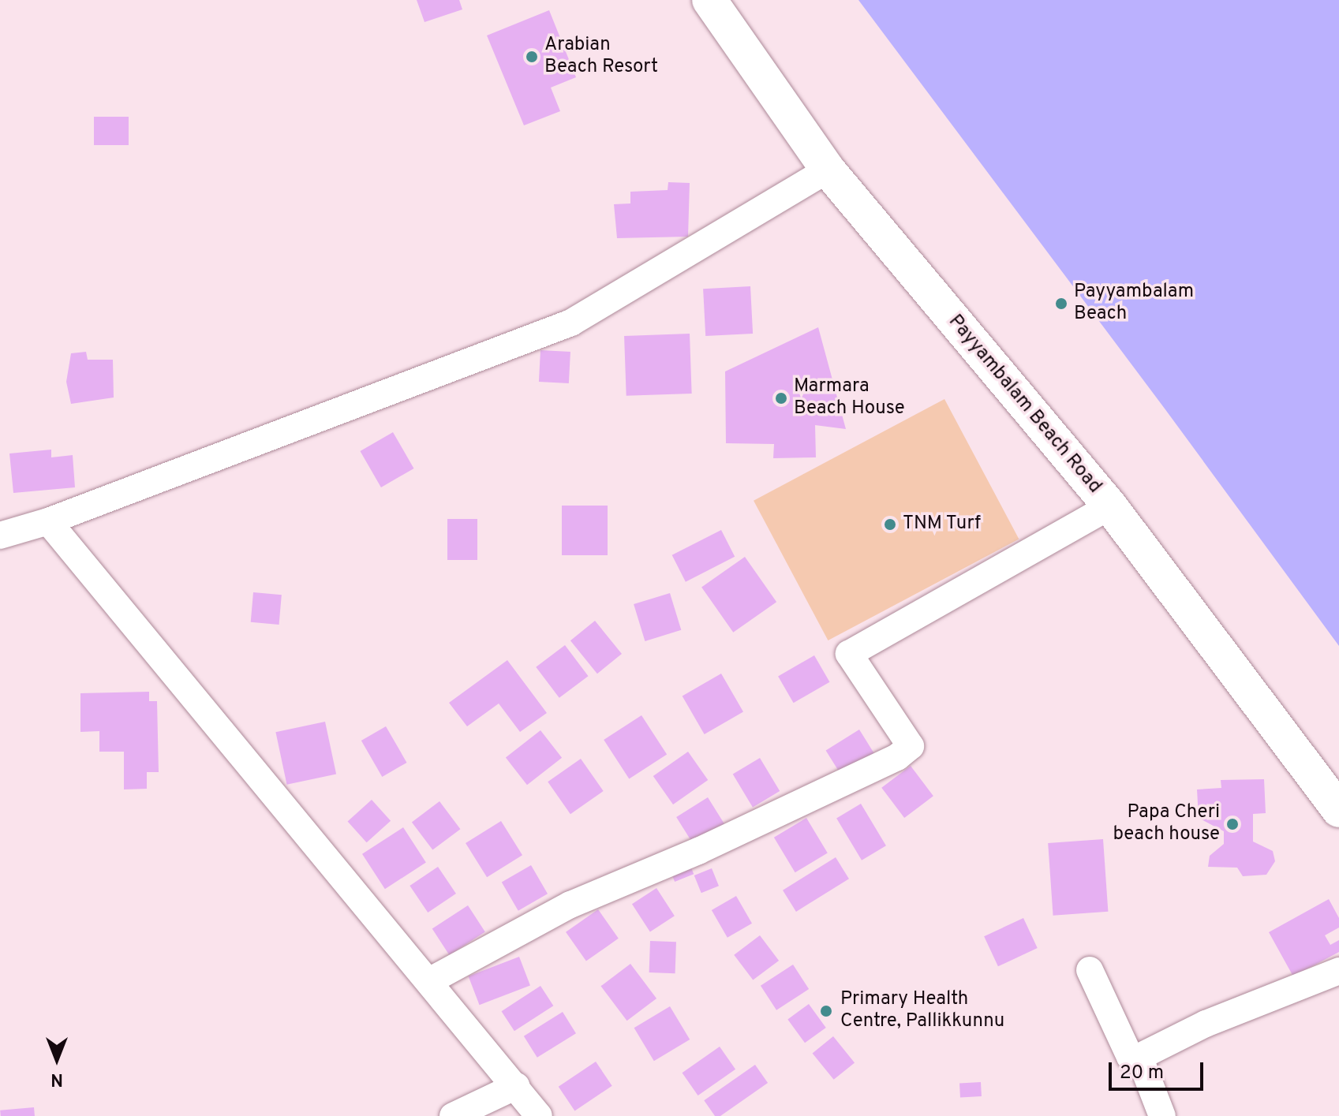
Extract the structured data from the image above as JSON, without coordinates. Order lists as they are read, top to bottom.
{
  "streets": {
    "main road": ["Payyambalam Beach Road"]
  },
  "places": [
    "Arabian Beach Resort",
    "Payyambalam Beach",
    "Marmara Beach House",
    "TNM Turf",
    "Papa Cheri beach house",
    "Primary Health Centre, Pallikkunnu"
  ],
  "scale_bar": "20 m",
  "north": "bottom"
}
